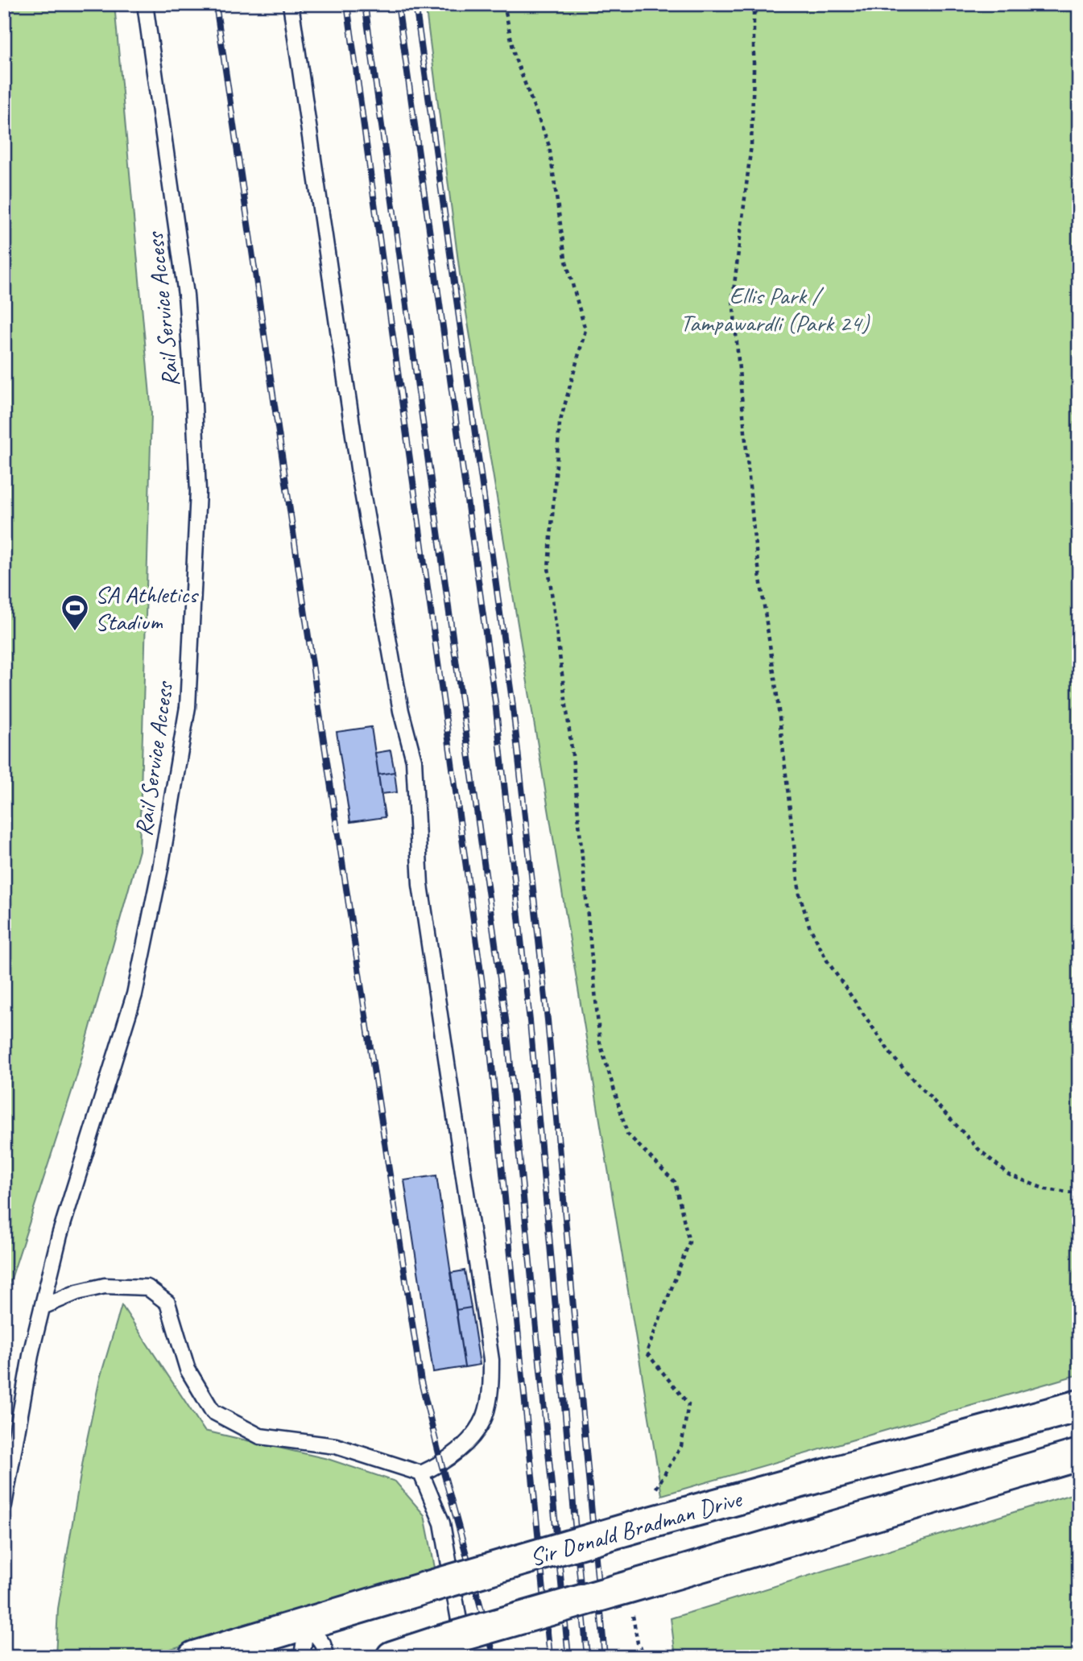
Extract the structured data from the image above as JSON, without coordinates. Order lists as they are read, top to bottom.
{
  "streets": {
    "main road": ["Sir Donald Bradman Drive"],
    "lane": ["Rail Service Access"]
  },
  "parks": ["Ellis Park / Tampawardli (Park 24)"],
  "places": {
    "sports": ["SA Athletics Stadium"]
  }
}
